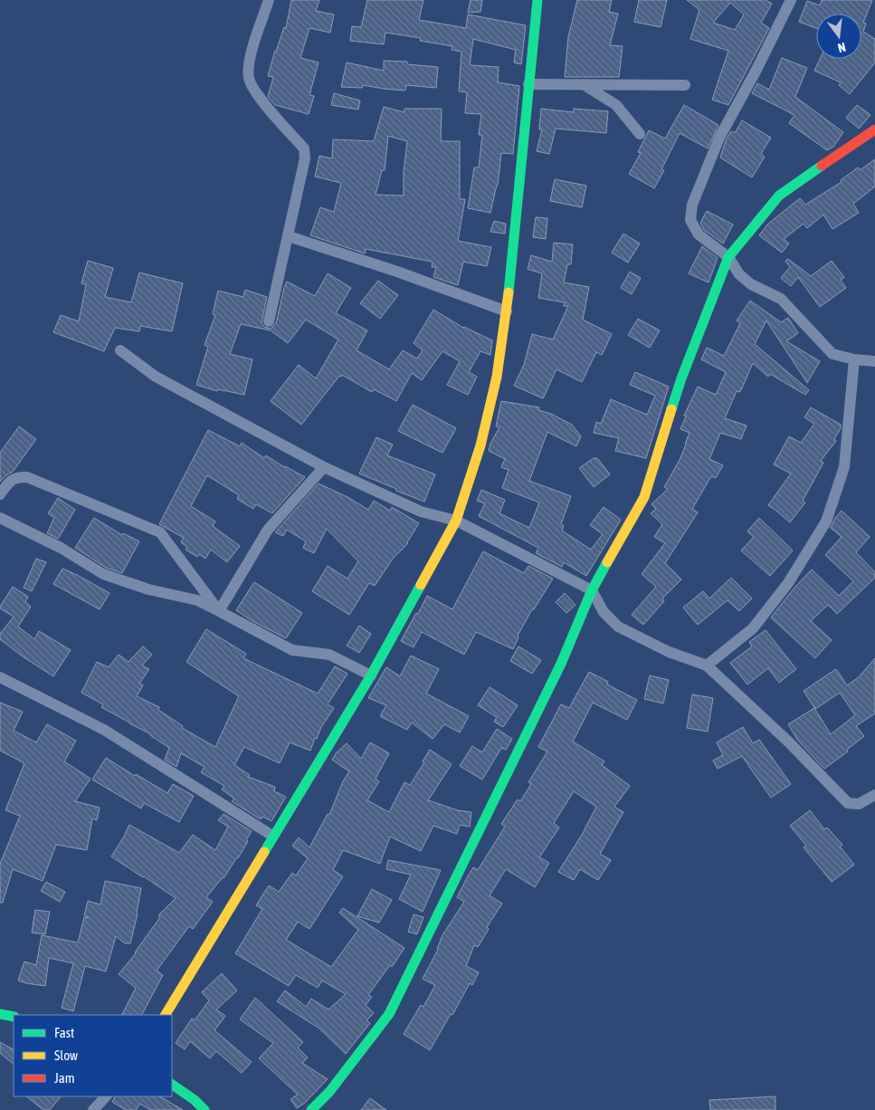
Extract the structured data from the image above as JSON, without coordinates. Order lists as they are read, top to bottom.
{
  "legend": ["Fast", "Slow", "Jam"],
  "north": "bottom"
}
